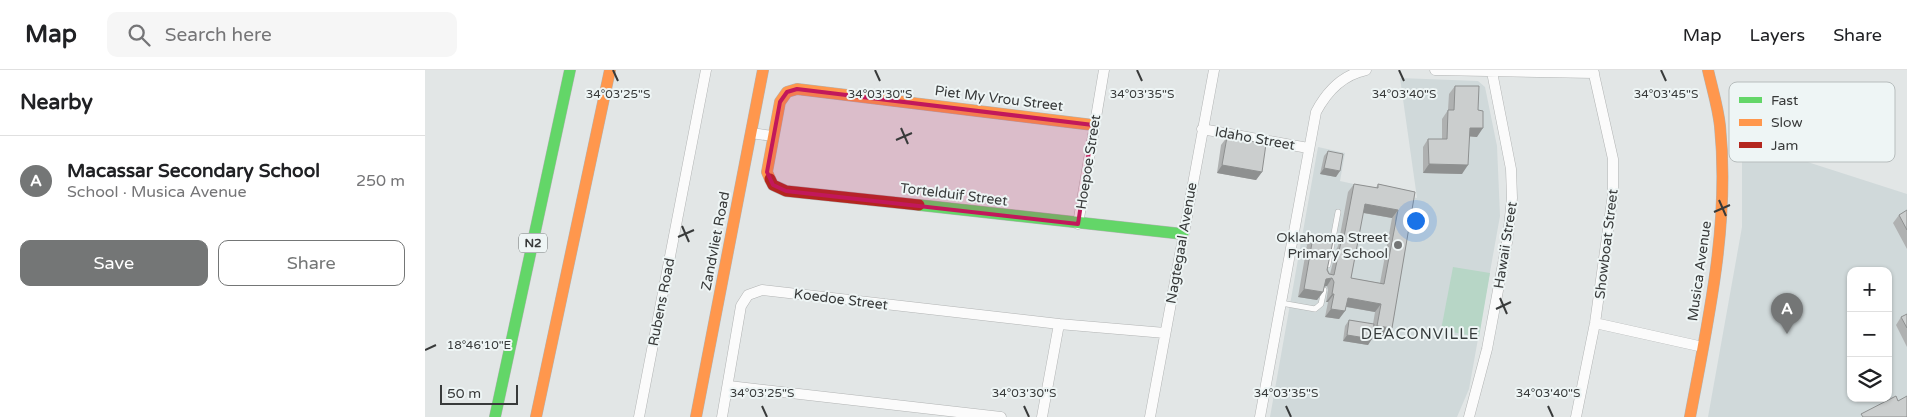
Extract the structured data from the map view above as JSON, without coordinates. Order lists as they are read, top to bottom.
{
  "streets": {
    "main road": [
      "Piet My Vrou Street",
      "Tortelduif Street",
      "Zandvliet Road",
      "N2",
      "Musica Avenue"
    ],
    "street": [
      "Idaho Street",
      "Hoepoe Street",
      "Nagtegaal Avenue",
      "Showboat Street",
      "Hawaii Street",
      "Koedoe Street",
      "Rubens Road"
    ]
  },
  "crossings": [
    ["Piet My Vrou Street", "Hoepoe Street"],
    ["Piet My Vrou Street", "Tortelduif Street"],
    ["Idaho Street", "Nagtegaal Avenue"],
    ["Hoepoe Street", "Tortelduif Street"],
    ["Tortelduif Street", "Nagtegaal Avenue"],
    ["Nagtegaal Avenue", "Koedoe Street"]
  ],
  "districts": ["DEACONVILLE"],
  "places": ["Oklahoma Street Primary School"],
  "legend": ["Fast", "Slow", "Jam"],
  "scale_bar": "50 m",
  "page": {
    "header": "Map",
    "search": "Search here",
    "nav": ["Map", "Layers", "Share"],
    "heading": "Nearby",
    "list": [
      {
        "mark": "A",
        "name": "Macassar Secondary School",
        "note": "School · Musica Avenue",
        "value": "250 m"
      }
    ],
    "buttons": ["Save", "Share"],
    "map_buttons": ["+", "−"],
    "pins": "A",
    "scale": "50 m"
  },
  "coordinates": [
    "34°03'25\"S",
    "34°03'30\"S",
    "34°03'35\"S",
    "34°03'40\"S",
    "34°03'45\"S",
    "18°46'10\"E"
  ]
}
